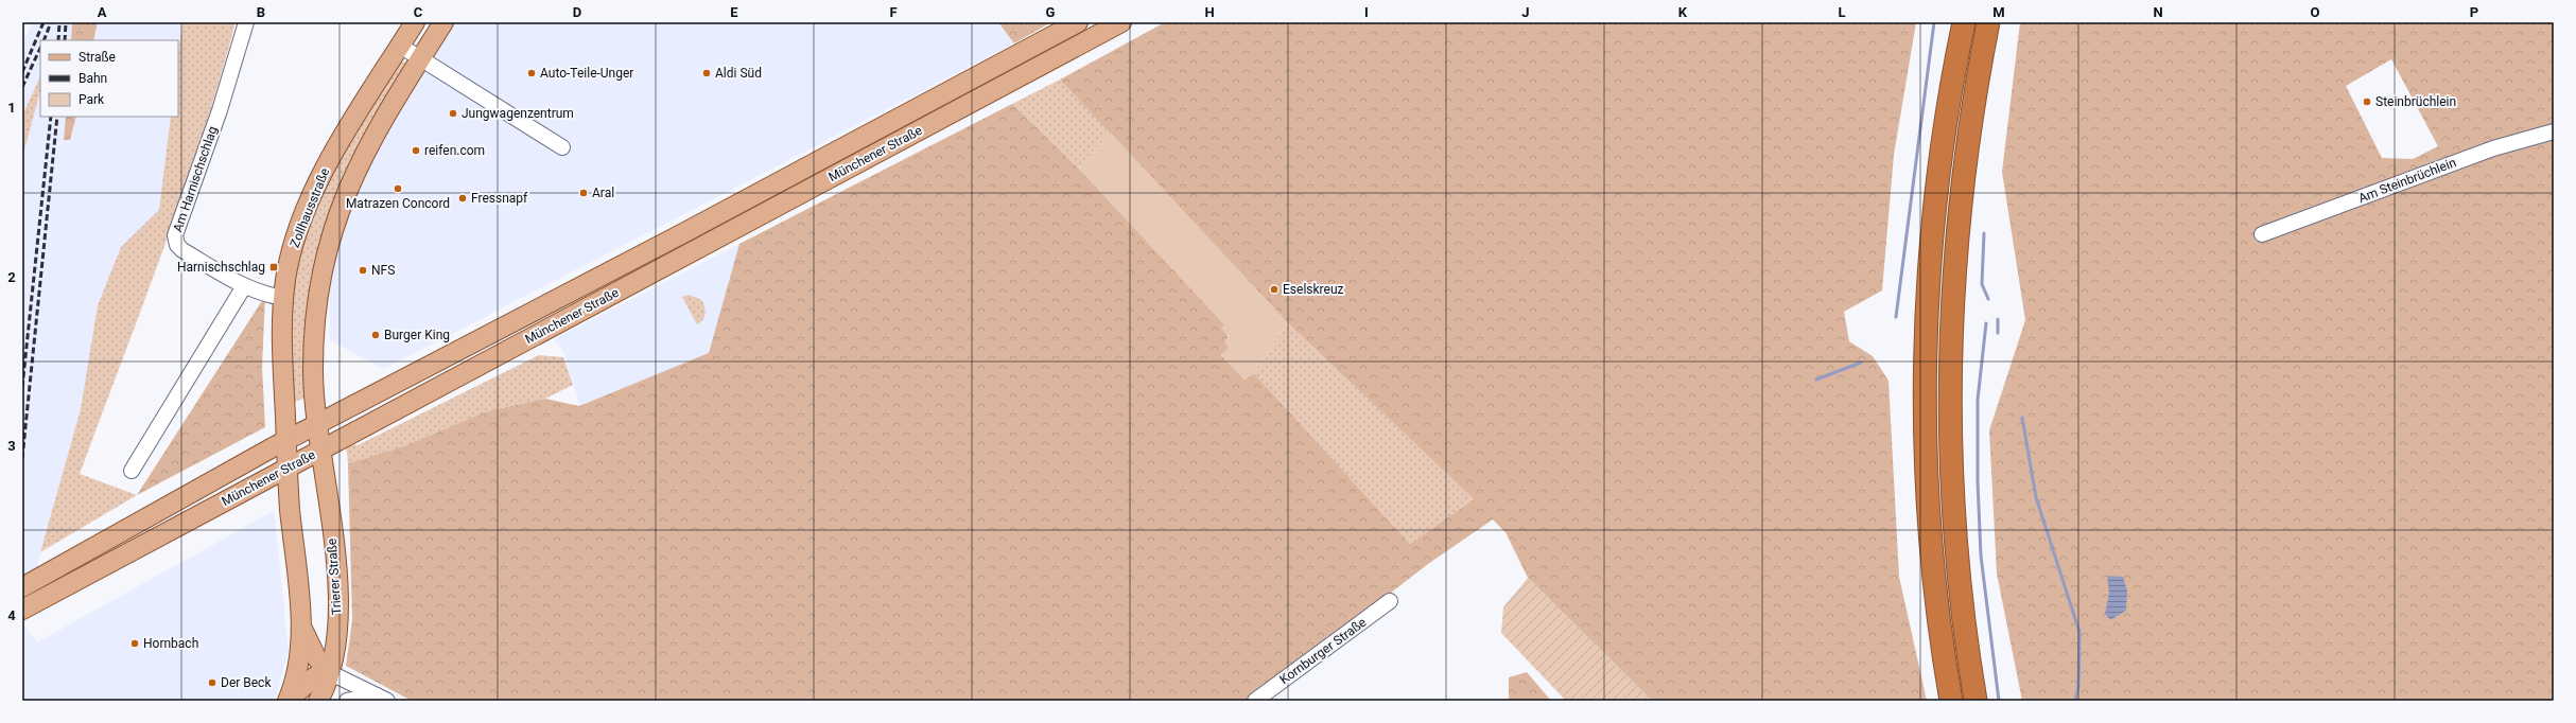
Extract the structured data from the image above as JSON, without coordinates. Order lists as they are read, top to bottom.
{
  "streets": {
    "main road": ["Münchener Straße", "Zollhausstraße", "Trierer Straße"],
    "street": ["Am Harnischschlag", "Am Steinbrüchlein", "Kornburger Straße"]
  },
  "crossings": [
    ["Münchener Straße", "Zollhausstraße"],
    ["Münchener Straße", "Trierer Straße"],
    ["Am Harnischschlag", "Zollhausstraße"]
  ],
  "places": {
    "other": [
      "Auto-Teile-Unger",
      "Aldi Süd",
      "Steinbrüchlein",
      "Jungwagenzentrum",
      "reifen.com",
      "Matrazen Concord",
      "Aral",
      "Fressnapf",
      "NFS",
      "Eselskreuz",
      "Burger King",
      "Hornbach",
      "Der Beck"
    ],
    "transit": ["Harnischschlag"]
  },
  "legend": ["Straße", "Bahn", "Park"],
  "grid": {
    "columns": [
      "A",
      "B",
      "C",
      "D",
      "E",
      "F",
      "G",
      "H",
      "I",
      "J",
      "K",
      "L",
      "M",
      "N",
      "O",
      "P"
    ],
    "rows": [
      "1",
      "2",
      "3",
      "4"
    ]
  }
}
